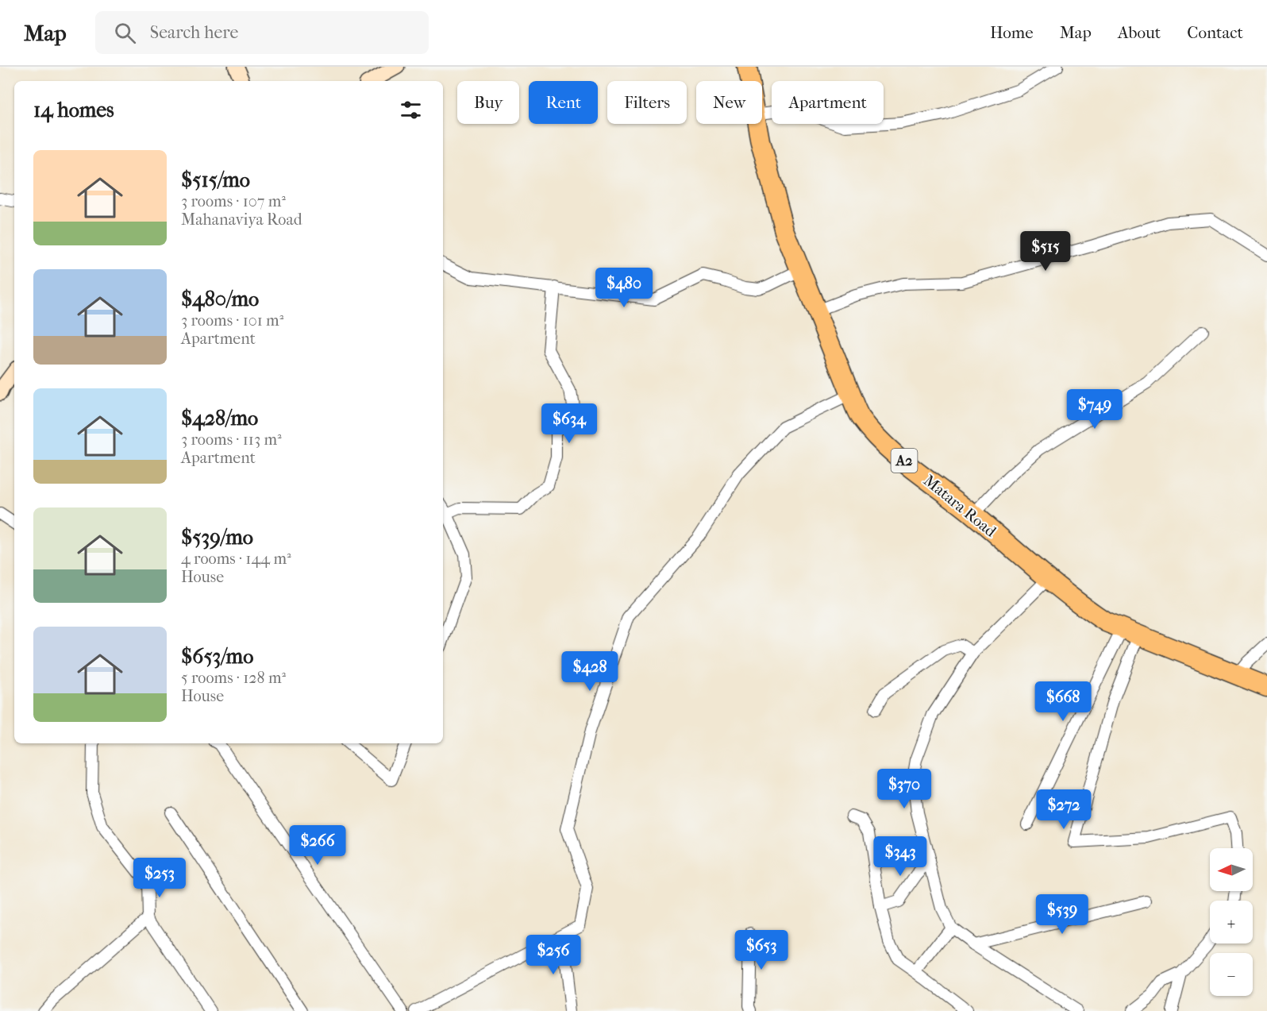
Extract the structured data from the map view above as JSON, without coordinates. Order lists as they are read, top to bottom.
{
  "streets": {
    "highway": ["A2", "Matara Road"]
  },
  "north": "left",
  "page": {
    "header": "Map",
    "search": "Search here",
    "nav": [
      "Home",
      "Map",
      "About",
      "Contact"
    ],
    "chip": [
      "Buy",
      "Rent",
      "Filters",
      "New",
      "Apartment"
    ],
    "heading": "14 homes",
    "list": [
      {
        "name": "$515/mo",
        "note": "3 rooms · 107 m² · Mahanaviya Road"
      },
      {
        "name": "$480/mo",
        "note": "3 rooms · 101 m² · Apartment"
      },
      {
        "name": "$428/mo",
        "note": "3 rooms · 113 m² · Apartment"
      },
      {
        "name": "$539/mo",
        "note": "4 rooms · 144 m² · House"
      },
      {
        "name": "$653/mo",
        "note": "5 rooms · 128 m² · House"
      }
    ],
    "price": [
      "$515",
      "$480",
      "$749",
      "$634",
      "$428",
      "$668",
      "$370",
      "$272",
      "$266",
      "$343",
      "$253",
      "$539",
      "$653",
      "$256"
    ],
    "map_buttons": ["+", "−"]
  }
}
